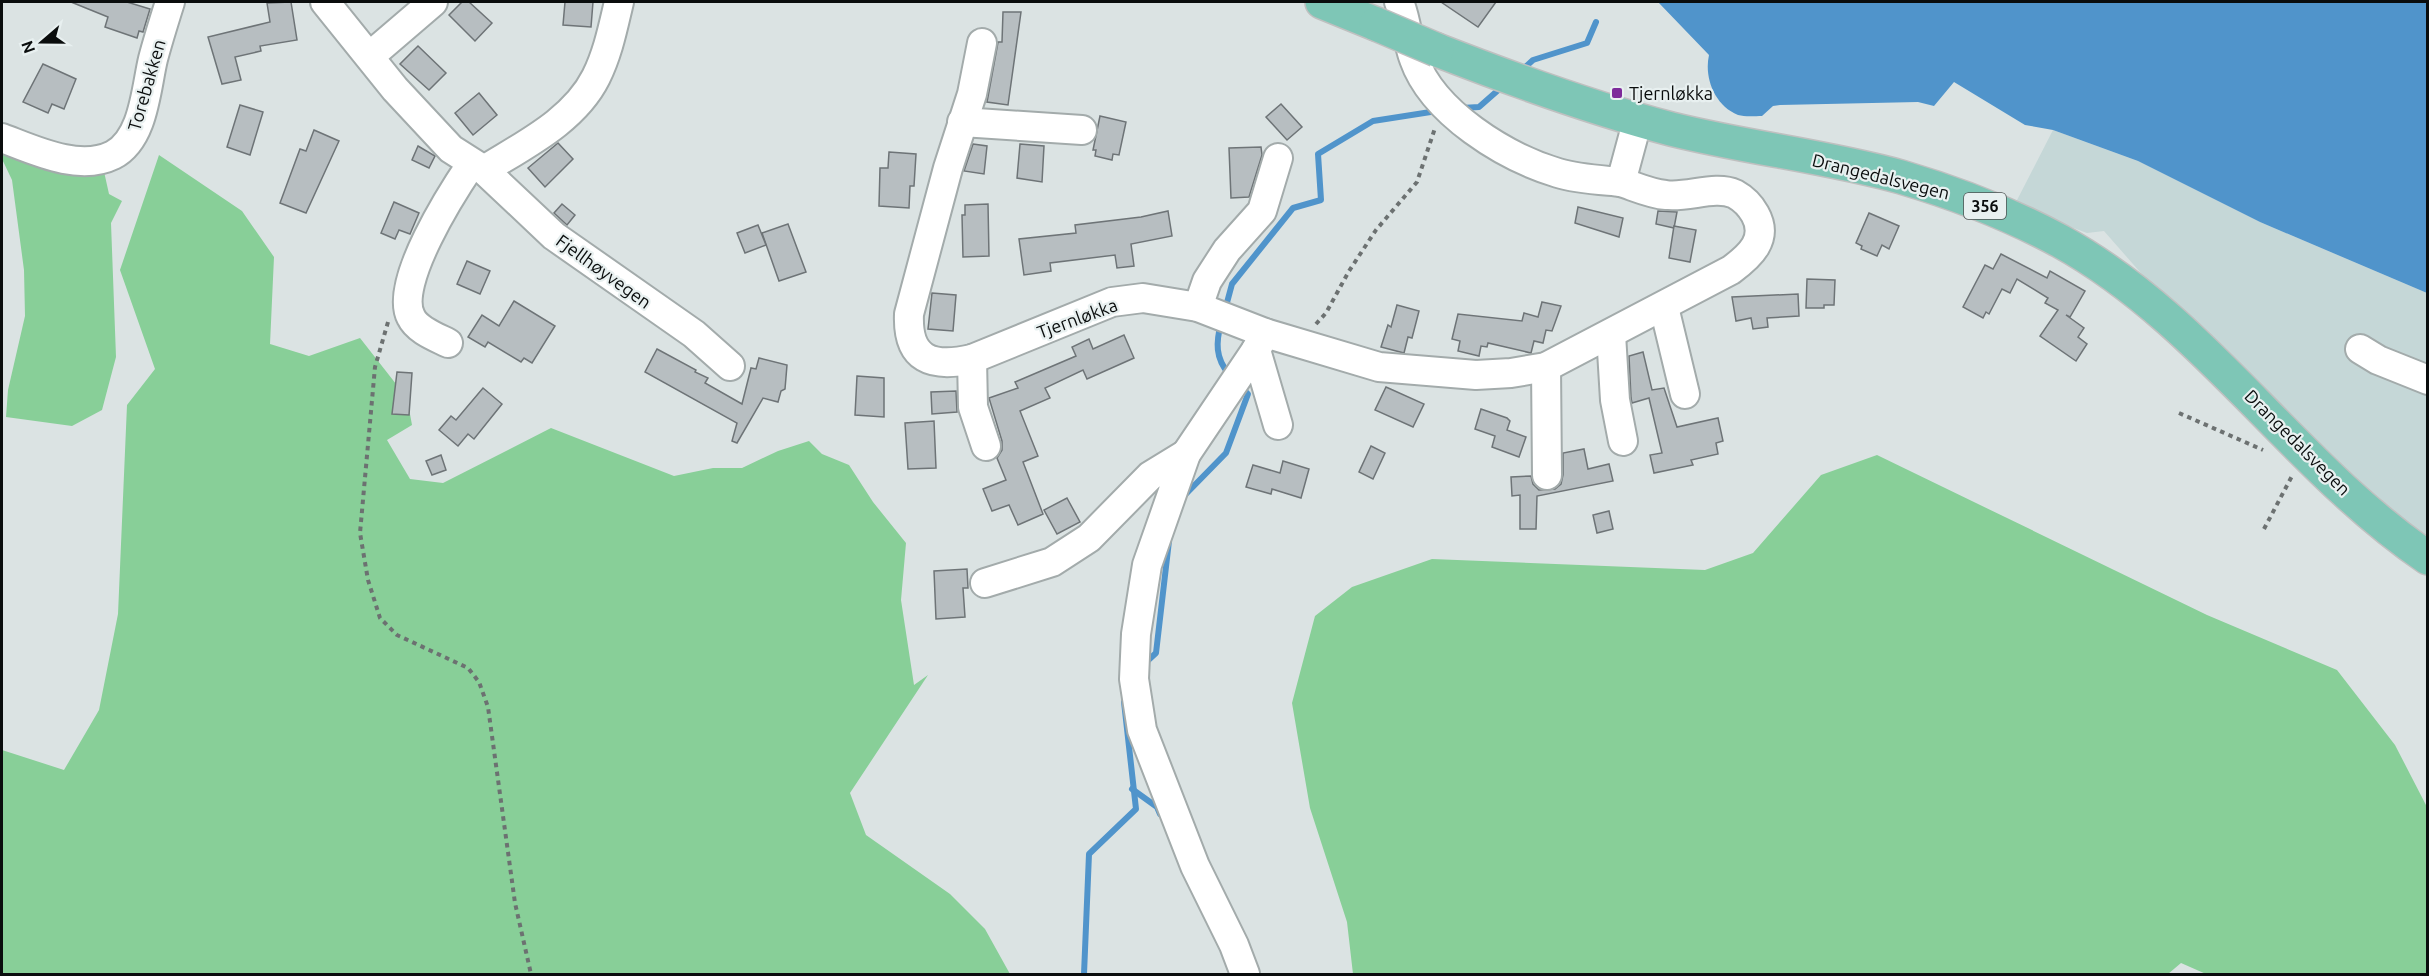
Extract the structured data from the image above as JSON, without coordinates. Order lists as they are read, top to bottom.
{
  "streets": {
    "main road": ["Drangedalsvegen", "356"],
    "street": ["Torebakken", "Fjellhøyvegen", "Tjernløkka"]
  },
  "places": {
    "transit": ["Tjernløkka"]
  },
  "north": "left"
}
